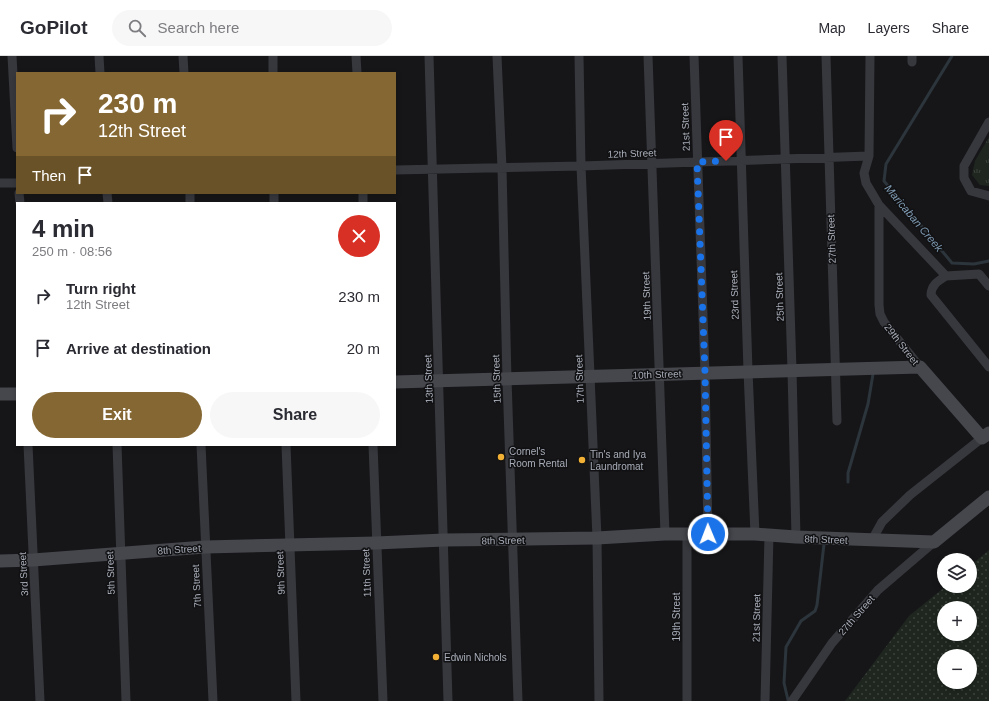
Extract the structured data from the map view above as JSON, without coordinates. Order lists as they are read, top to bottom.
{
  "streets": {
    "street": [
      "21st Street",
      "12th Street",
      "27th Street",
      "23rd Street",
      "19th Street",
      "25th Street",
      "29th Street",
      "10th Street",
      "13th Street",
      "15th Street",
      "17th Street",
      "8th Street",
      "5th Street",
      "9th Street",
      "11th Street",
      "3rd Street",
      "7th Street"
    ]
  },
  "crossings": [
    ["21st Street", "12th Street"],
    ["21st Street", "10th Street"],
    ["21st Street", "8th Street"],
    ["12th Street", "27th Street"],
    ["12th Street", "23rd Street"],
    ["12th Street", "19th Street"],
    ["12th Street", "25th Street"],
    ["12th Street", "13th Street"],
    ["12th Street", "15th Street"],
    ["12th Street", "17th Street"],
    ["27th Street", "10th Street"],
    ["27th Street", "8th Street"],
    ["23rd Street", "10th Street"],
    ["23rd Street", "8th Street"],
    ["19th Street", "10th Street"],
    ["19th Street", "8th Street"],
    ["25th Street", "10th Street"],
    ["25th Street", "8th Street"],
    ["29th Street", "10th Street"],
    ["10th Street", "13th Street"],
    ["10th Street", "15th Street"],
    ["10th Street", "17th Street"],
    ["13th Street", "8th Street"],
    ["15th Street", "8th Street"],
    ["17th Street", "8th Street"],
    ["8th Street", "5th Street"],
    ["8th Street", "9th Street"],
    ["8th Street", "11th Street"],
    ["8th Street", "3rd Street"],
    ["8th Street", "7th Street"]
  ],
  "water": ["Maricaban Creek"],
  "places": ["Cornel's Room Rental", "Tin's and Iya Laundromat", "Edwin Nichols"],
  "page": {
    "header": "GoPilot",
    "search": "Search here",
    "nav": ["Map", "Layers", "Share"],
    "turn": ["230 m", "12th Street"],
    "then": "Then",
    "heading": ["4 min", "250 m · 08:56"],
    "list": [
      {
        "name": "Turn right",
        "note": "12th Street",
        "value": "230 m"
      },
      {
        "name": "Arrive at destination",
        "value": "20 m"
      }
    ],
    "buttons": ["Exit", "Share"],
    "map_buttons": ["+", "−"]
  }
}
